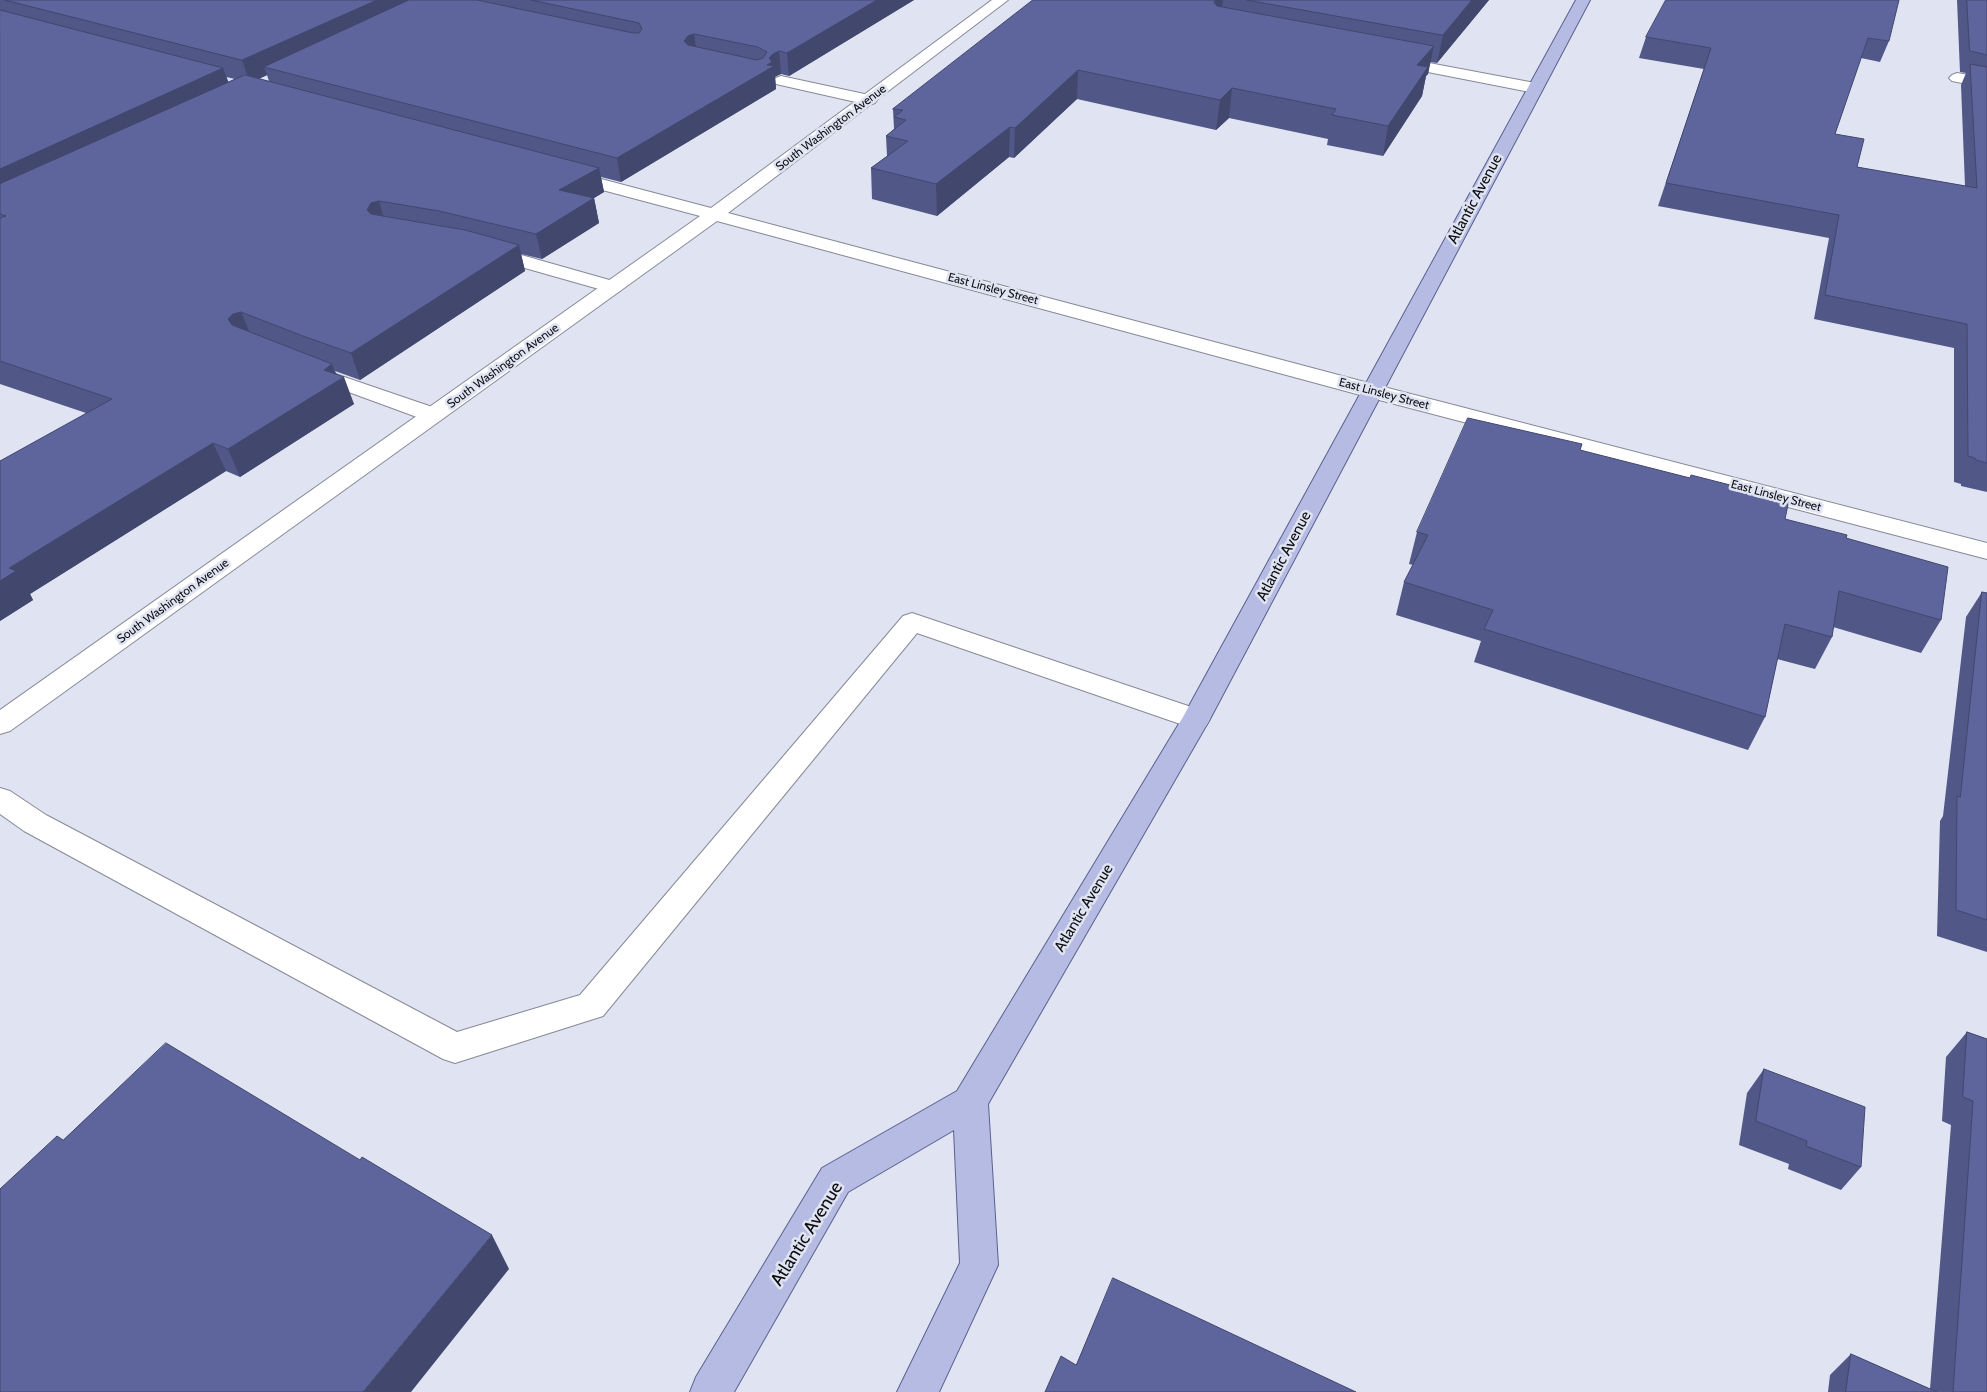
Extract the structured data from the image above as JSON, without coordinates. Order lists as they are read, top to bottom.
{
  "streets": {
    "main road": ["Atlantic Avenue"],
    "street": ["South Washington Avenue", "East Linsley Street"]
  },
  "crossings": [
    ["South Washington Avenue", "East Linsley Street"],
    ["Atlantic Avenue", "East Linsley Street"]
  ]
}
